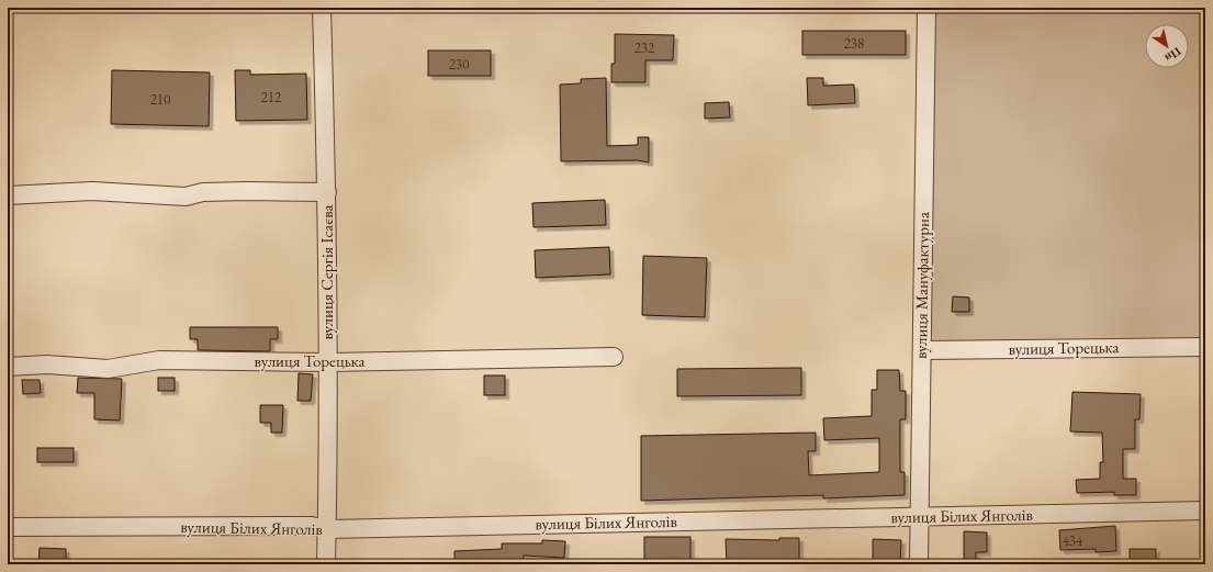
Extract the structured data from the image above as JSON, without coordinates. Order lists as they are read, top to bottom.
{
  "streets": {
    "street": [
      "вулиця Сергія Ісаєва",
      "вулиця Мануфактурна",
      "вулиця Торецька",
      "вулиця Білих Янголів"
    ]
  },
  "crossings": [
    ["вулиця Сергія Ісаєва", "вулиця Торецька"],
    ["вулиця Сергія Ісаєва", "вулиця Білих Янголів"],
    ["вулиця Мануфактурна", "вулиця Торецька"],
    ["вулиця Мануфактурна", "вулиця Білих Янголів"]
  ],
  "house_numbers": [
    "238",
    "232",
    "230",
    "212",
    "210",
    "434"
  ],
  "north": "bottom right"
}
